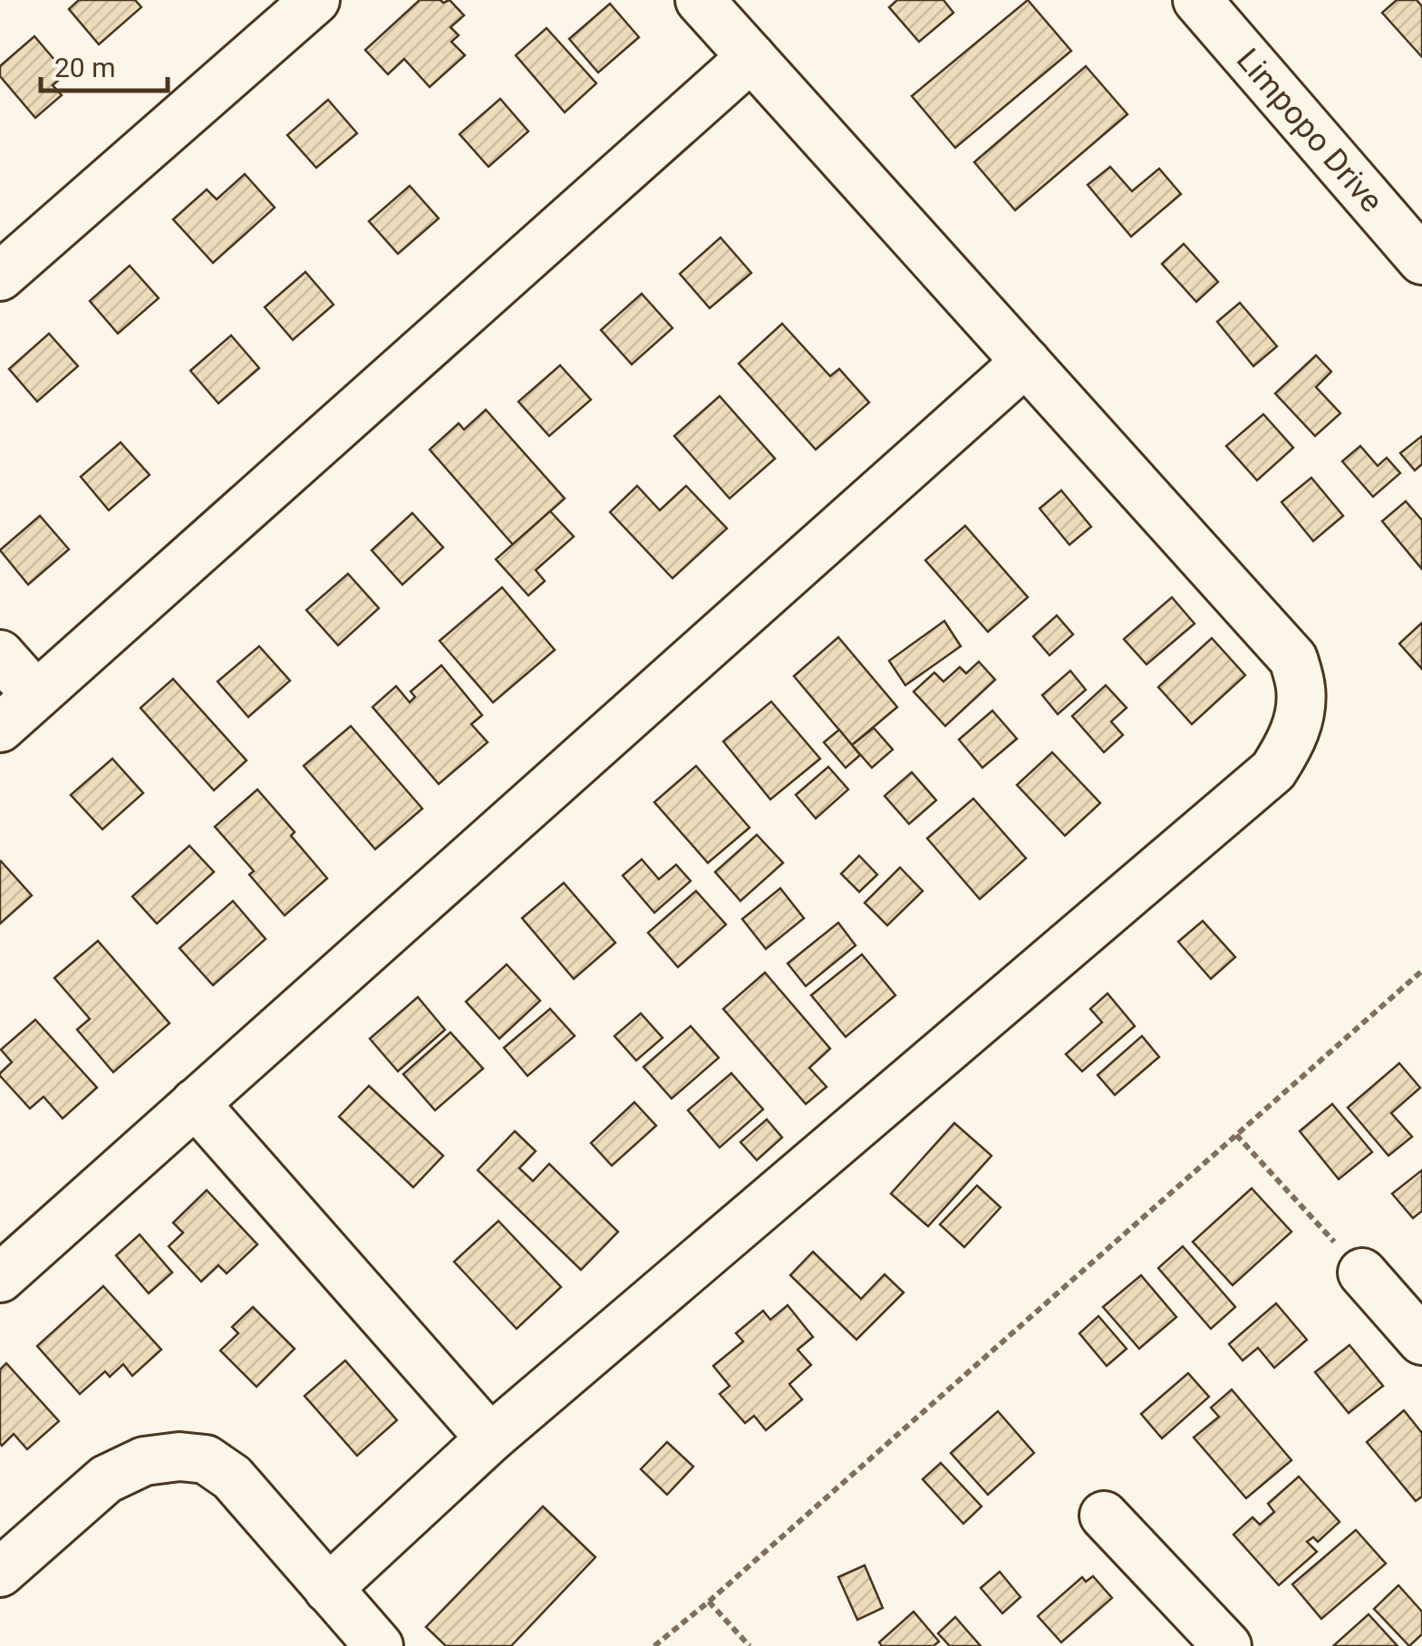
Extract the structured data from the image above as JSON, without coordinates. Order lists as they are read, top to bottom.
{
  "streets": {
    "street": ["Limpopo Drive"]
  },
  "scale_bar": "20 m"
}
